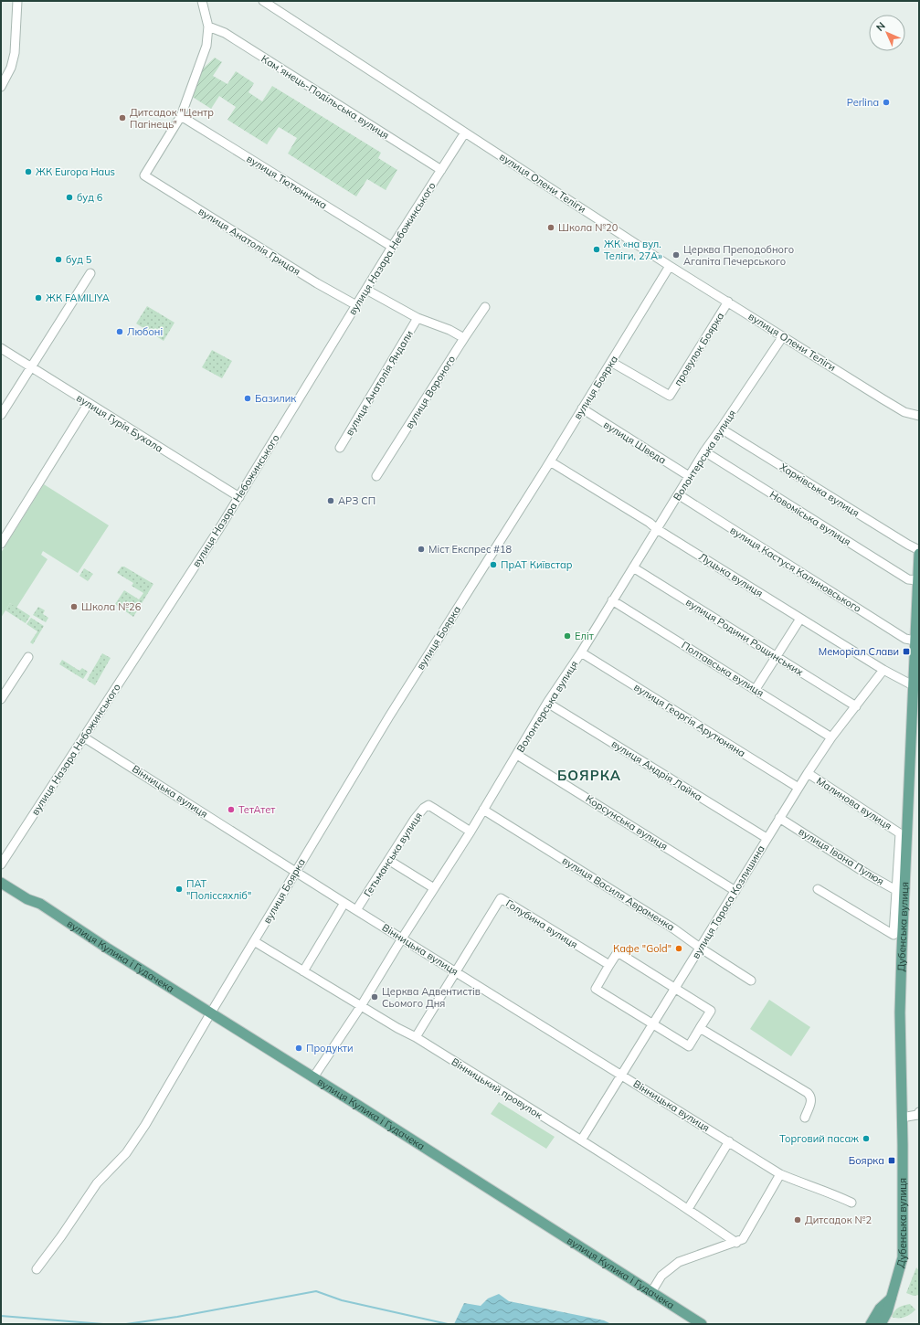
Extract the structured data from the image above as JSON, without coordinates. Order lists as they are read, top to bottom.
{
  "streets": {
    "main road": ["Дубенська вулиця", "вулиця Кулика і Гудачека"],
    "street": [
      "Камʼянець-Подільська вулиця",
      "вулиця Тютюнника",
      "вулиця Олени Теліги",
      "вулиця Анатолія Грицая",
      "вулиця Назара Небожинського",
      "провулок Боярка",
      "вулиця Анатолія Яндали",
      "вулиця Боярка",
      "вулиця Вороного",
      "вулиця Гурія Бухала",
      "вулиця Шведа",
      "Волонтерська вулиця",
      "Харківська вулиця",
      "Новоміська вулиця",
      "вулиця Кастуся Калиновського",
      "Луцька вулиця",
      "вулиця Родини Рощинських",
      "Полтавська вулиця",
      "вулиця Георгія Арутюняна",
      "вулиця Андрія Лайка",
      "Вінницька вулиця",
      "Малинова вулиця",
      "Корсунська вулиця",
      "Гетьманська вулиця",
      "вулиця Івана Пулюя",
      "вулиця Василя Авраменка",
      "вулиця Тараса Козлишина",
      "Голубина вулиця",
      "Вінницький провулок"
    ]
  },
  "crossings": [
    ["Камʼянець-Подільська вулиця", "вулиця Назара Небожинського"],
    ["вулиця Тютюнника", "вулиця Анатолія Грицая"],
    ["вулиця Тютюнника", "вулиця Назара Небожинського"],
    ["вулиця Олени Теліги", "вулиця Назара Небожинського"],
    ["вулиця Олени Теліги", "провулок Боярка"],
    ["вулиця Олени Теліги", "вулиця Боярка"],
    ["вулиця Олени Теліги", "Волонтерська вулиця"],
    ["вулиця Анатолія Грицая", "вулиця Назара Небожинського"],
    ["вулиця Назара Небожинського", "вулиця Гурія Бухала"],
    ["вулиця Назара Небожинського", "Вінницька вулиця"],
    ["провулок Боярка", "вулиця Боярка"],
    ["вулиця Боярка", "вулиця Шведа"],
    ["вулиця Боярка", "Луцька вулиця"],
    ["вулиця Боярка", "Вінницька вулиця"],
    ["вулиця Боярка", "вулиця Кулика і Гудачека"],
    ["вулиця Боярка", "Вінницький провулок"],
    ["вулиця Шведа", "Волонтерська вулиця"],
    ["Волонтерська вулиця", "Харківська вулиця"],
    ["Волонтерська вулиця", "Новоміська вулиця"],
    ["Волонтерська вулиця", "вулиця Кастуся Калиновського"],
    ["Волонтерська вулиця", "Луцька вулиця"],
    ["Волонтерська вулиця", "вулиця Родини Рощинських"],
    ["Волонтерська вулиця", "Полтавська вулиця"],
    ["Волонтерська вулиця", "вулиця Георгія Арутюняна"],
    ["Волонтерська вулиця", "вулиця Андрія Лайка"],
    ["Волонтерська вулиця", "Вінницька вулиця"],
    ["Волонтерська вулиця", "Корсунська вулиця"],
    ["Волонтерська вулиця", "Гетьманська вулиця"],
    ["Волонтерська вулиця", "вулиця Василя Авраменка"],
    ["Волонтерська вулиця", "вулиця Кулика і Гудачека"],
    ["Волонтерська вулиця", "Вінницький провулок"],
    ["Новоміська вулиця", "Дубенська вулиця"],
    ["вулиця Кастуся Калиновського", "Дубенська вулиця"],
    ["Луцька вулиця", "вулиця Тараса Козлишина"],
    ["Луцька вулиця", "Дубенська вулиця"],
    ["вулиця Родини Рощинських", "вулиця Тараса Козлишина"],
    ["Полтавська вулиця", "вулиця Тараса Козлишина"],
    ["вулиця Георгія Арутюняна", "вулиця Тараса Козлишина"],
    ["вулиця Андрія Лайка", "вулиця Тараса Козлишина"],
    ["Вінницька вулиця", "Гетьманська вулиця"],
    ["Вінницька вулиця", "вулиця Тараса Козлишина"],
    ["Вінницька вулиця", "Голубина вулиця"],
    ["Малинова вулиця", "вулиця Івана Пулюя"],
    ["Малинова вулиця", "вулиця Тараса Козлишина"],
    ["Малинова вулиця", "Дубенська вулиця"],
    ["Корсунська вулиця", "вулиця Тараса Козлишина"],
    ["вулиця Івана Пулюя", "вулиця Тараса Козлишина"],
    ["вулиця Івана Пулюя", "Дубенська вулиця"],
    ["вулиця Василя Авраменка", "вулиця Тараса Козлишина"],
    ["вулиця Тараса Козлишина", "Вінницький провулок"],
    ["Голубина вулиця", "Вінницький провулок"]
  ],
  "districts": ["БОЯРКА"],
  "places": {
    "other": [
      "Perlina",
      "Дитсадок \"Центр Пагінець\"",
      "ЖК Europa Haus",
      "буд 6",
      "Школа №20",
      "ЖК «на вул. Теліги, 27А»",
      "Церква Преподобного Агапіта Печерського",
      "буд 5",
      "ЖК FAMILIYA",
      "Любоні",
      "Базилик",
      "АРЗ СП",
      "Міст Експрес #18",
      "ПрАТ Київстар",
      "Школа №26",
      "Еліт",
      "ТетАтет",
      "ПАТ \"Поліссяхліб\"",
      "Кафе \"Gold\"",
      "Церква Адвентистів Сьомого Дня",
      "Продукти",
      "Торговий пасаж",
      "Дитсадок №2"
    ],
    "transit": ["Меморіал Слави", "Боярка"]
  },
  "north": "top left"
}
